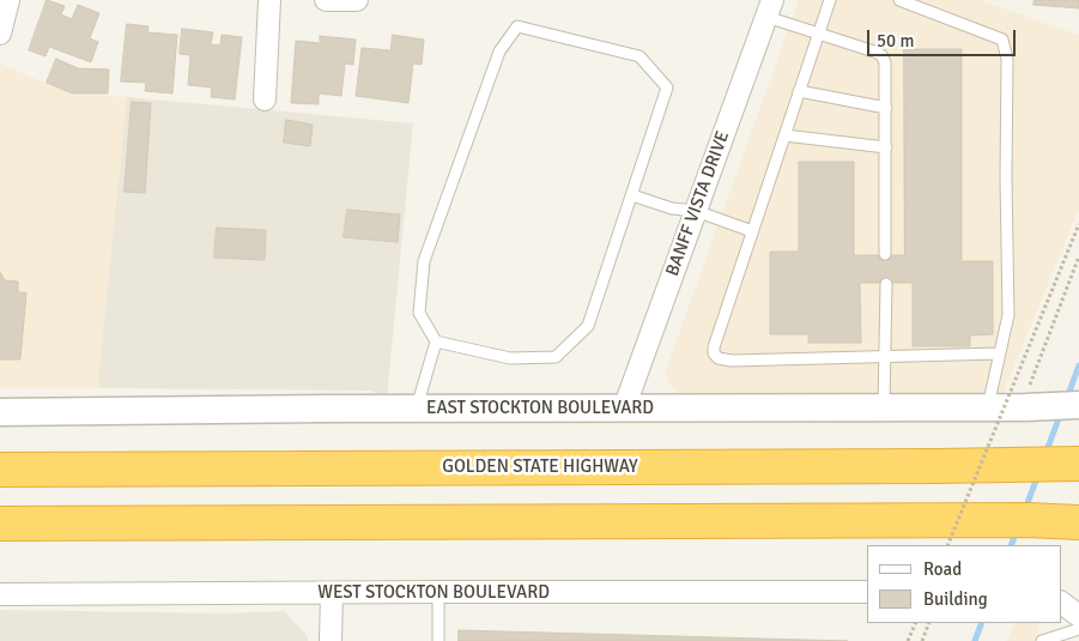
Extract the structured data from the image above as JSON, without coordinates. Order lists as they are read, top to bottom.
{
  "streets": {
    "highway": ["GOLDEN STATE HIGHWAY"],
    "street": ["BANFF VISTA DRIVE", "EAST STOCKTON BOULEVARD", "WEST STOCKTON BOULEVARD"]
  },
  "crossings": [
    ["BANFF VISTA DRIVE", "EAST STOCKTON BOULEVARD"]
  ],
  "legend": ["Road", "Building"],
  "scale_bar": "50 m"
}
